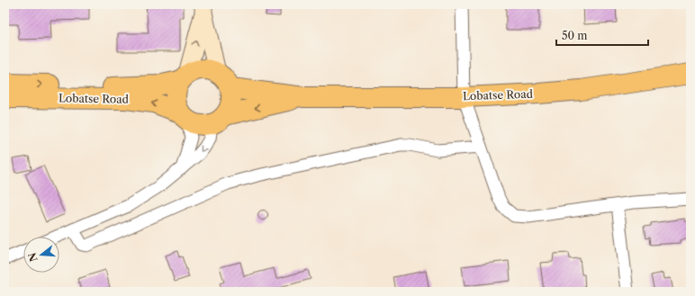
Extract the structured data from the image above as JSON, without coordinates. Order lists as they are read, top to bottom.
{
  "streets": {
    "highway": ["Lobatse Road"]
  },
  "scale_bar": "50 m",
  "north": "left"
}
